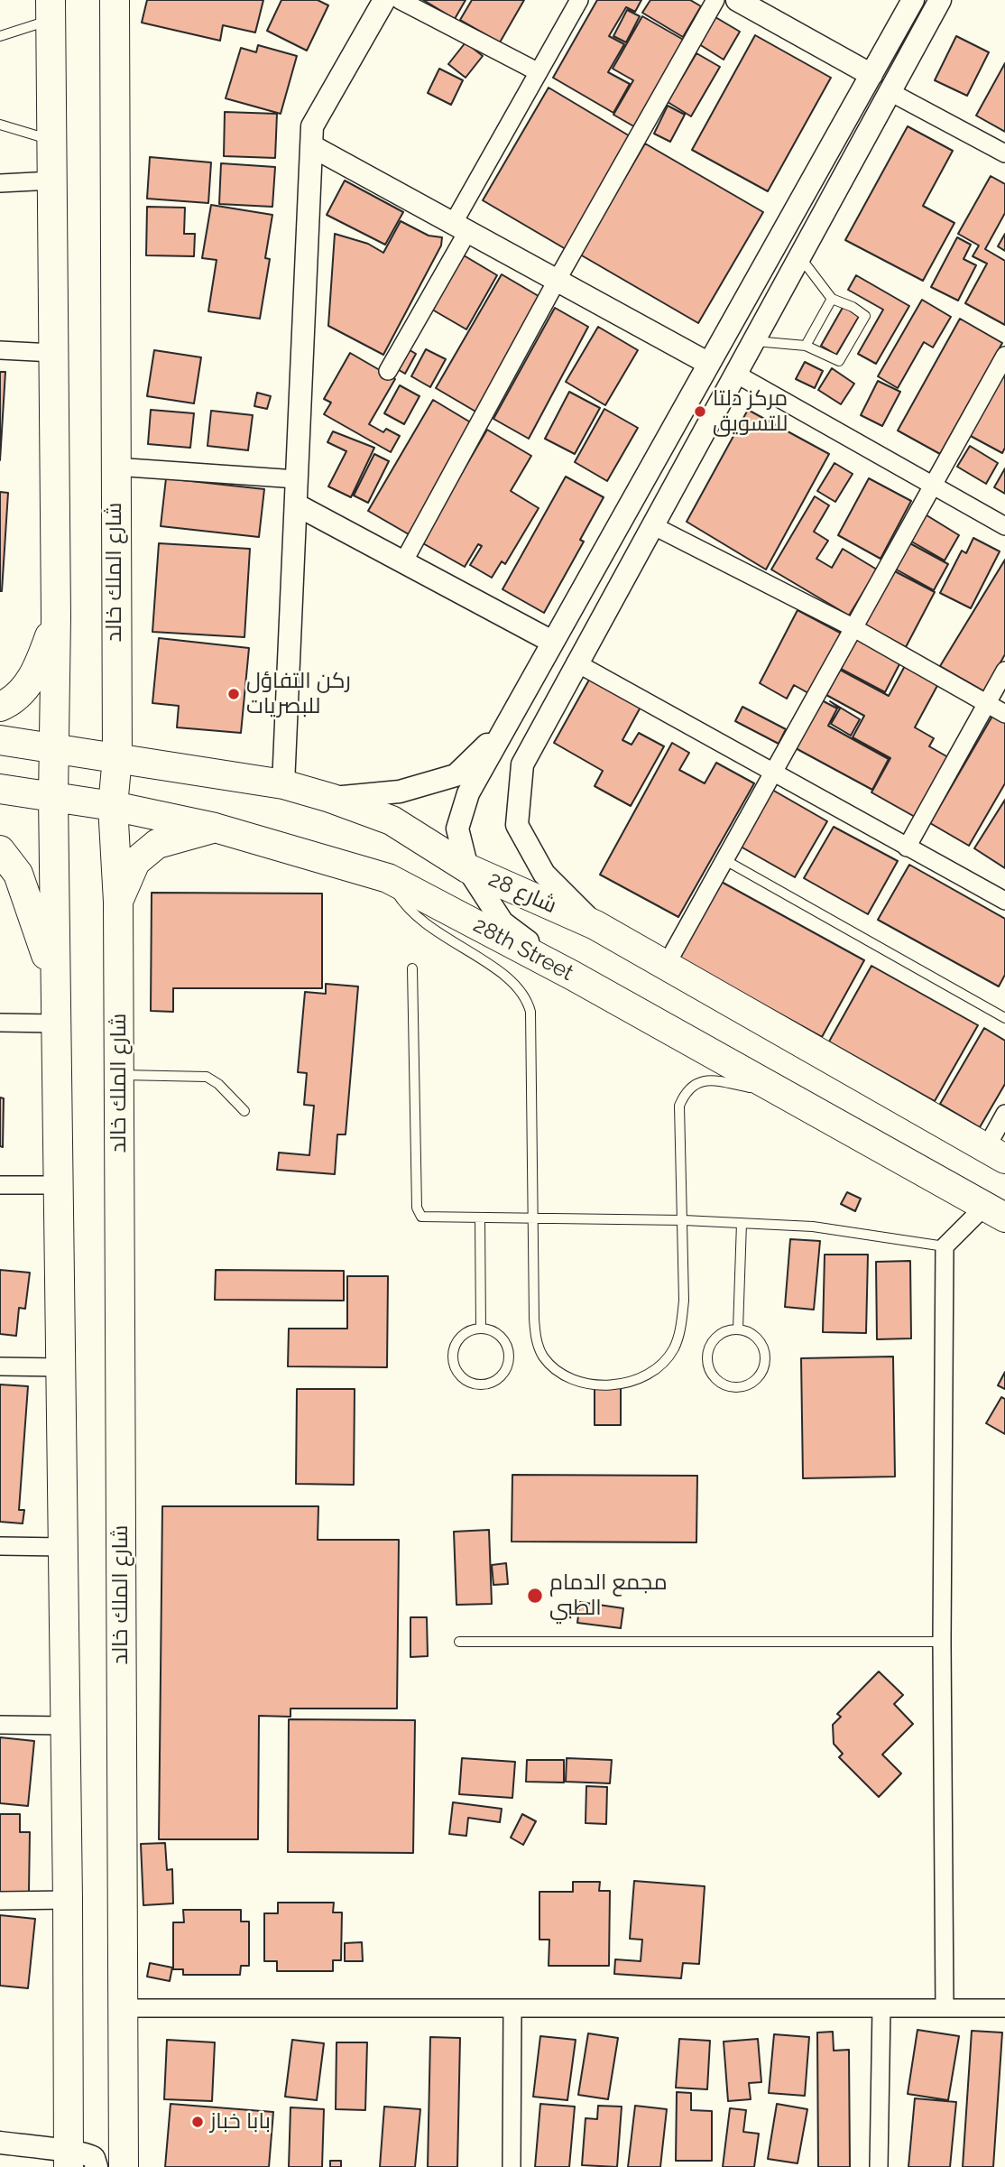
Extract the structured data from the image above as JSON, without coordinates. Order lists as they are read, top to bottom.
{
  "streets": {
    "main road": ["شارع الملك خالد", "شارع 28", "28th Street"]
  },
  "crossings": [
    ["شارع الملك خالد", "شارع 28"],
    ["شارع الملك خالد", "28th Street"]
  ],
  "places": [
    "مركز دلتا للتسويق",
    "ركن التفاؤل للبصريات",
    "مجمع الدمام الطبي",
    "بابا خباز"
  ]
}
